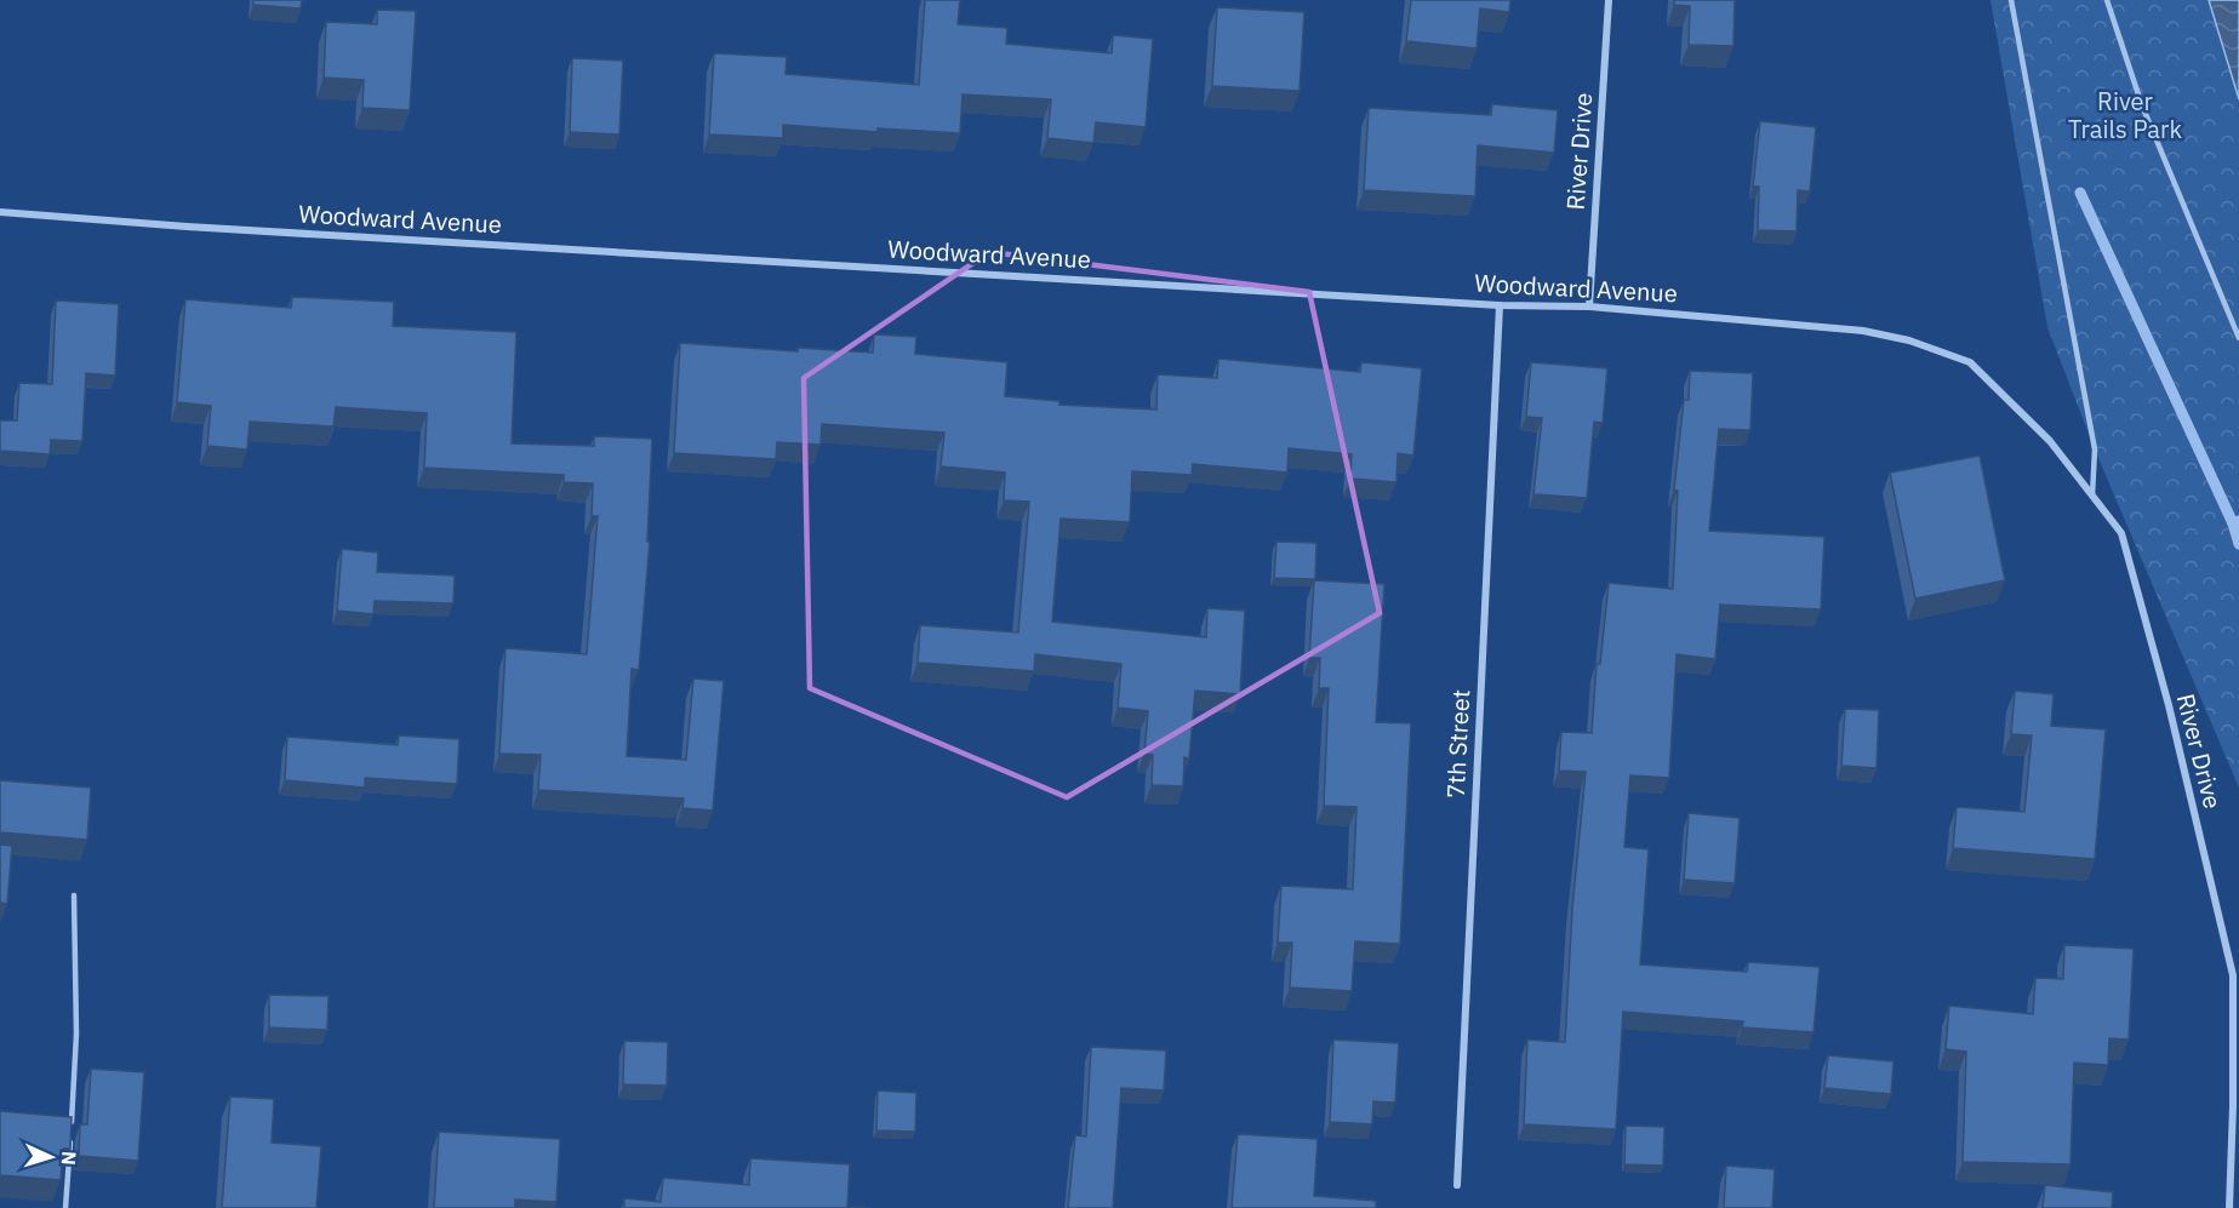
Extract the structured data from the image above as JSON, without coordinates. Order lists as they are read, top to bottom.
{
  "streets": {
    "street": ["River Drive", "Woodward Avenue", "7th Street"]
  },
  "crossings": [
    ["River Drive", "Woodward Avenue"],
    ["Woodward Avenue", "7th Street"]
  ],
  "parks": ["River Trails Park"],
  "north": "right"
}
